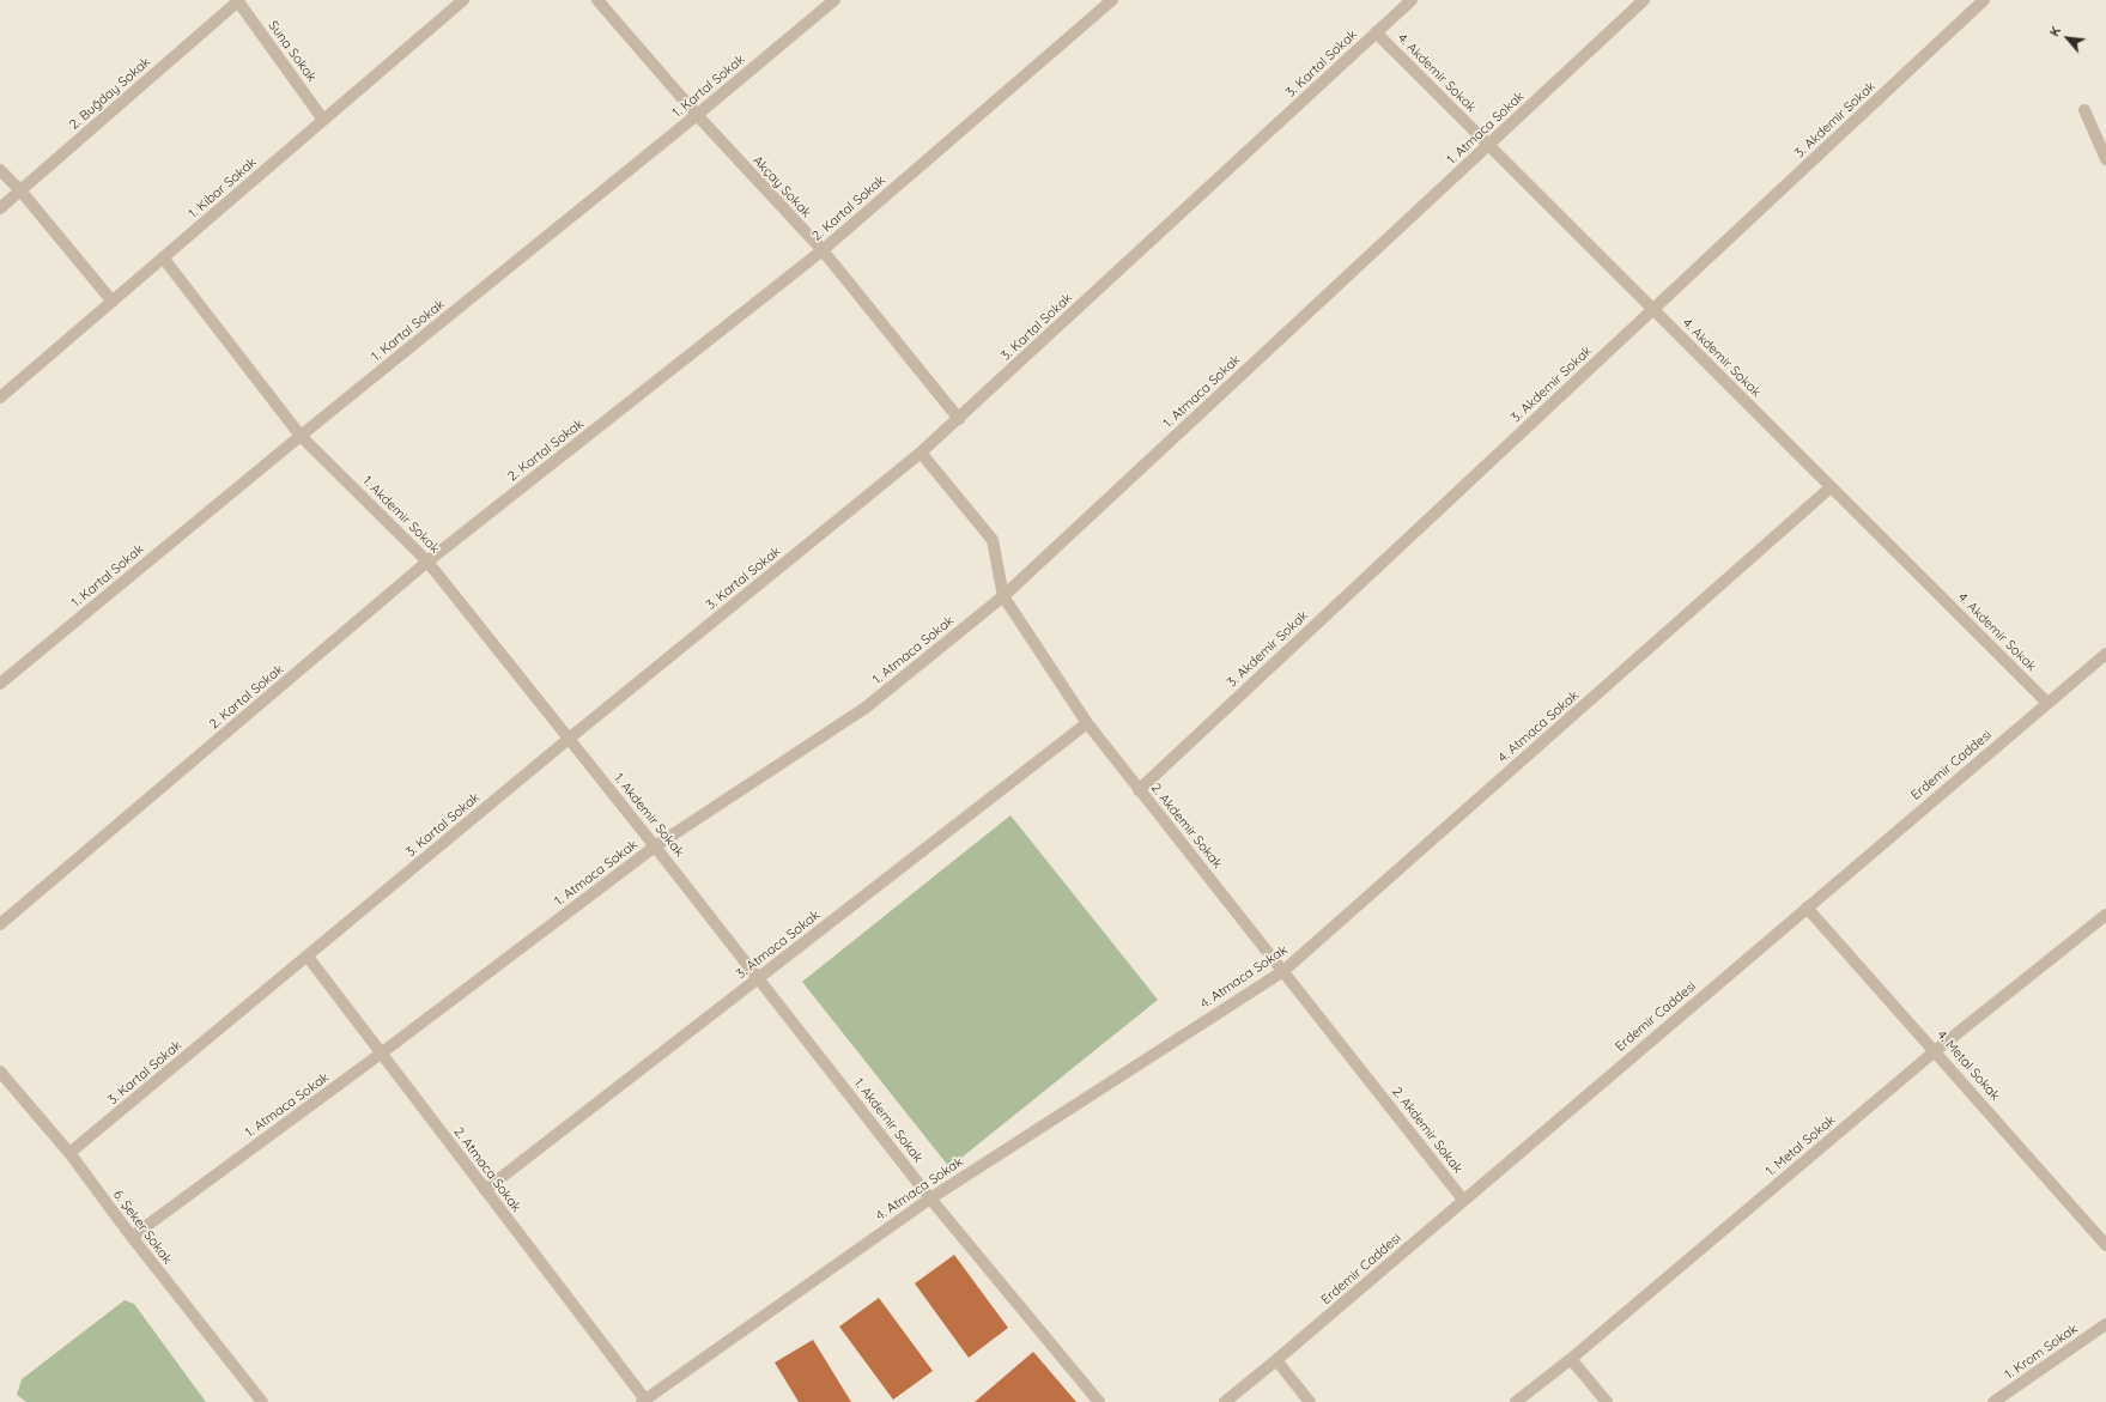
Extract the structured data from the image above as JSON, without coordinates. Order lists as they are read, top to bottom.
{
  "streets": {
    "street": [
      "Suna Sokak",
      "3. Kartal Sokak",
      "4. Akdemir Sokak",
      "1. Kartal Sokak",
      "2. Buğday Sokak",
      "3. Akdemir Sokak",
      "1. Atmaca Sokak",
      "Akçay Sokak",
      "1. Kibar Sokak",
      "2. Kartal Sokak",
      "1. Akdemir Sokak",
      "4. Atmaca Sokak",
      "Erdemir Caddesi",
      "2. Akdemir Sokak",
      "3. Atmaca Sokak",
      "4. Metal Sokak",
      "1. Metal Sokak",
      "2. Atmaca Sokak",
      "6. Şeker Sokak",
      "1. Krom Sokak"
    ]
  },
  "crossings": [
    ["Suna Sokak", "2. Buğday Sokak"],
    ["Suna Sokak", "1. Kibar Sokak"],
    ["3. Kartal Sokak", "4. Akdemir Sokak"],
    ["3. Kartal Sokak", "Akçay Sokak"],
    ["3. Kartal Sokak", "1. Akdemir Sokak"],
    ["3. Kartal Sokak", "2. Akdemir Sokak"],
    ["3. Kartal Sokak", "2. Atmaca Sokak"],
    ["3. Kartal Sokak", "6. Şeker Sokak"],
    ["4. Akdemir Sokak", "3. Akdemir Sokak"],
    ["4. Akdemir Sokak", "1. Atmaca Sokak"],
    ["4. Akdemir Sokak", "4. Atmaca Sokak"],
    ["4. Akdemir Sokak", "Erdemir Caddesi"],
    ["1. Kartal Sokak", "Akçay Sokak"],
    ["1. Kartal Sokak", "1. Akdemir Sokak"],
    ["3. Akdemir Sokak", "2. Akdemir Sokak"],
    ["1. Atmaca Sokak", "1. Akdemir Sokak"],
    ["1. Atmaca Sokak", "2. Akdemir Sokak"],
    ["1. Atmaca Sokak", "2. Atmaca Sokak"],
    ["1. Atmaca Sokak", "6. Şeker Sokak"],
    ["Akçay Sokak", "2. Kartal Sokak"],
    ["1. Kibar Sokak", "1. Akdemir Sokak"],
    ["2. Kartal Sokak", "1. Akdemir Sokak"],
    ["1. Akdemir Sokak", "4. Atmaca Sokak"],
    ["1. Akdemir Sokak", "3. Atmaca Sokak"],
    ["4. Atmaca Sokak", "2. Akdemir Sokak"],
    ["4. Atmaca Sokak", "2. Atmaca Sokak"],
    ["Erdemir Caddesi", "2. Akdemir Sokak"],
    ["Erdemir Caddesi", "4. Metal Sokak"],
    ["2. Akdemir Sokak", "3. Atmaca Sokak"],
    ["3. Atmaca Sokak", "2. Atmaca Sokak"],
    ["4. Metal Sokak", "1. Metal Sokak"]
  ],
  "north": "top left"
}
